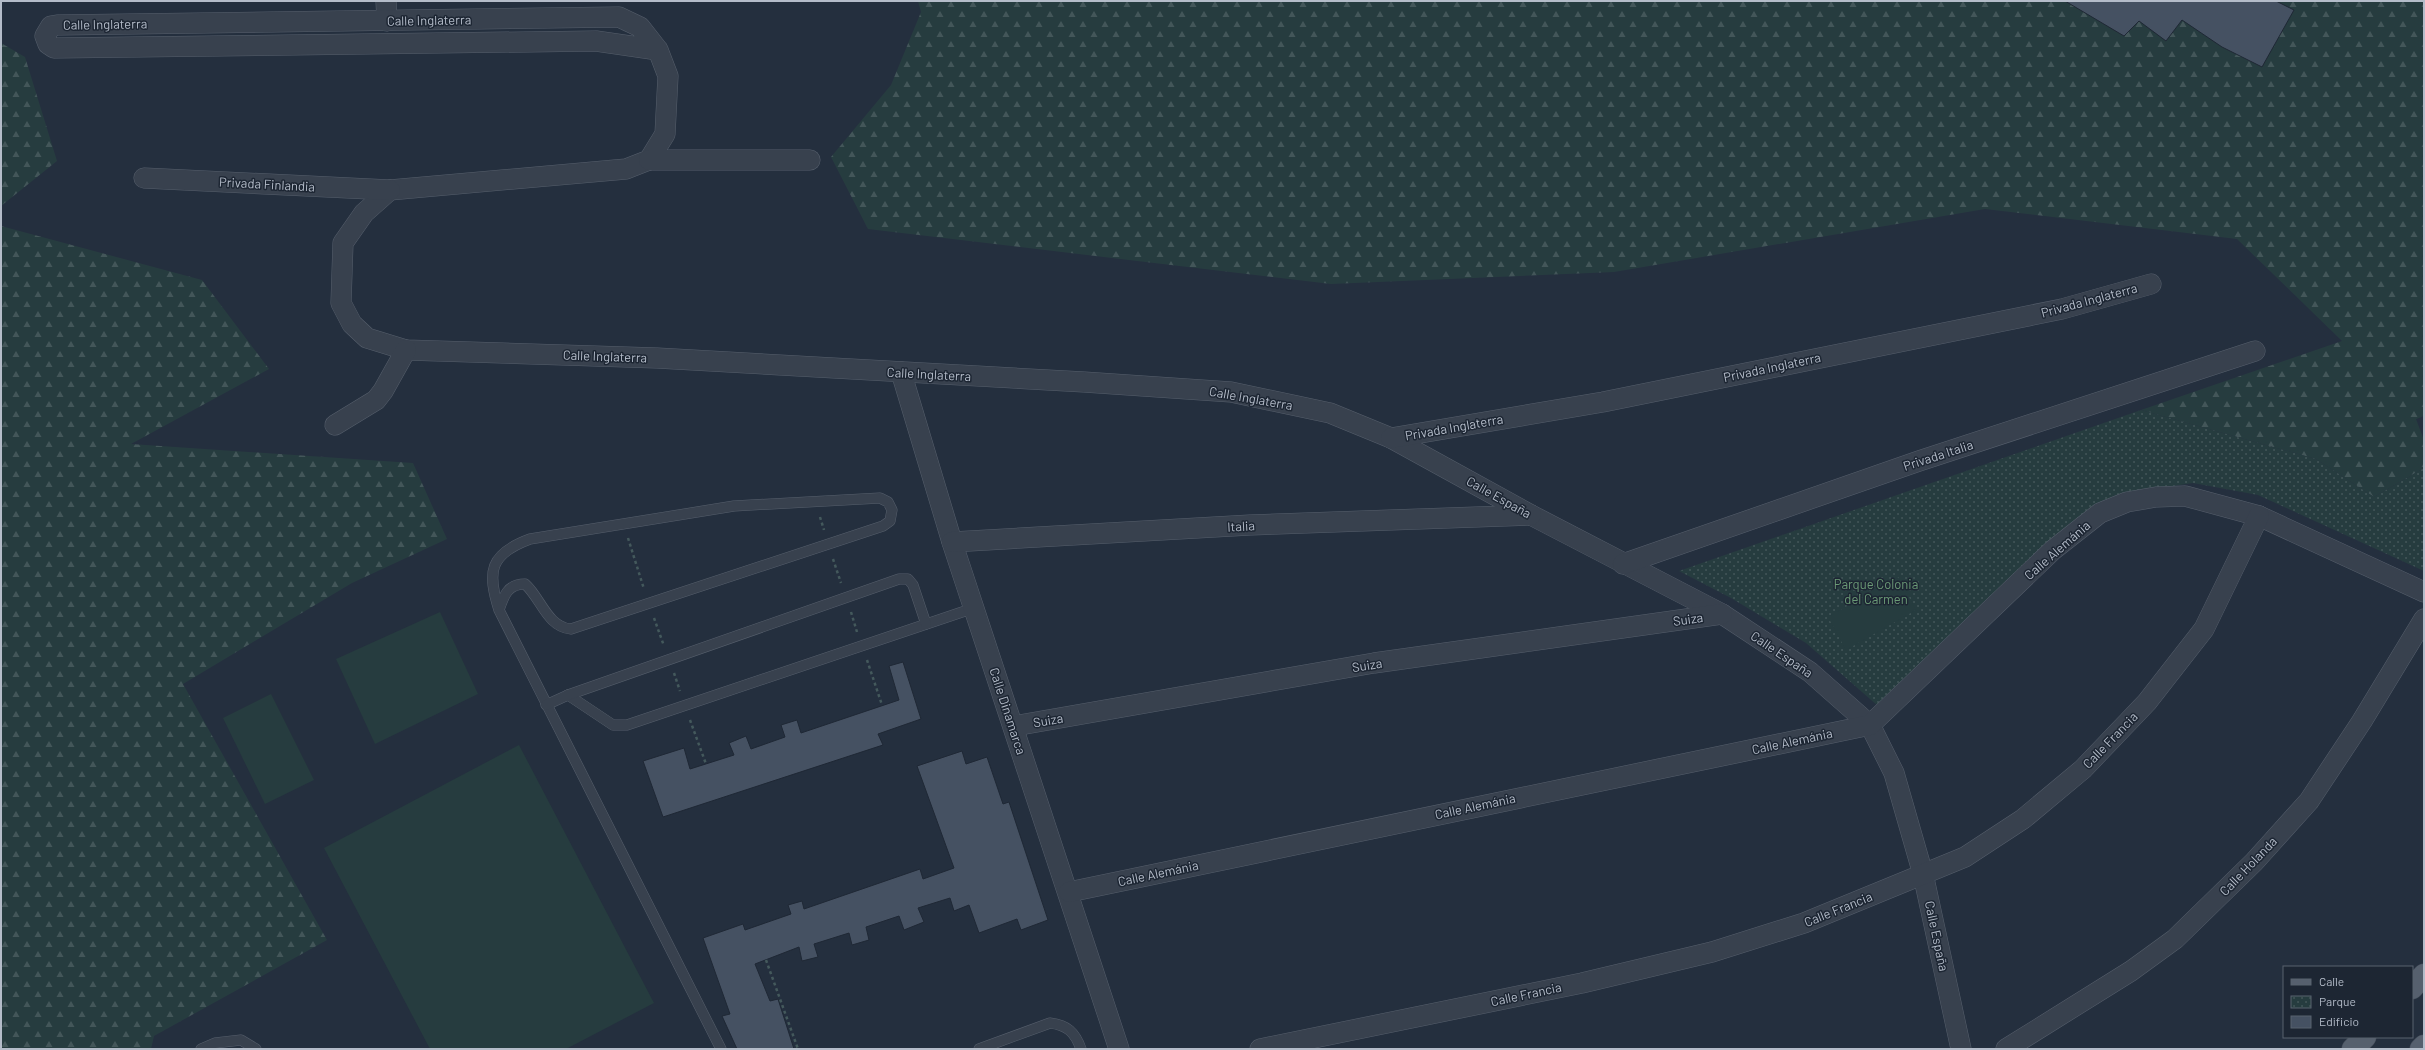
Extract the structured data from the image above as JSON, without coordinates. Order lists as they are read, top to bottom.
{
  "streets": {
    "street": [
      "Calle Inglaterra",
      "Privada Finlandia",
      "Privada Inglaterra",
      "Privada Italia",
      "Calle España",
      "Italia",
      "Calle Alemánia",
      "Suiza",
      "Calle Dinamarca",
      "Calle Francia",
      "Calle Holanda"
    ]
  },
  "crossings": [
    ["Calle Inglaterra", "Privada Finlandia"],
    ["Calle Inglaterra", "Privada Inglaterra"],
    ["Calle Inglaterra", "Calle España"],
    ["Calle Inglaterra", "Calle Dinamarca"],
    ["Privada Inglaterra", "Calle España"],
    ["Privada Italia", "Calle España"],
    ["Calle España", "Italia"],
    ["Calle España", "Calle Alemánia"],
    ["Calle España", "Suiza"],
    ["Calle España", "Calle Francia"],
    ["Italia", "Calle Dinamarca"],
    ["Calle Alemánia", "Calle Dinamarca"],
    ["Calle Alemánia", "Calle Francia"],
    ["Suiza", "Calle Dinamarca"]
  ],
  "parks": ["Parque Colonia del Carmen"],
  "legend": ["Calle", "Parque", "Edificio"]
}
